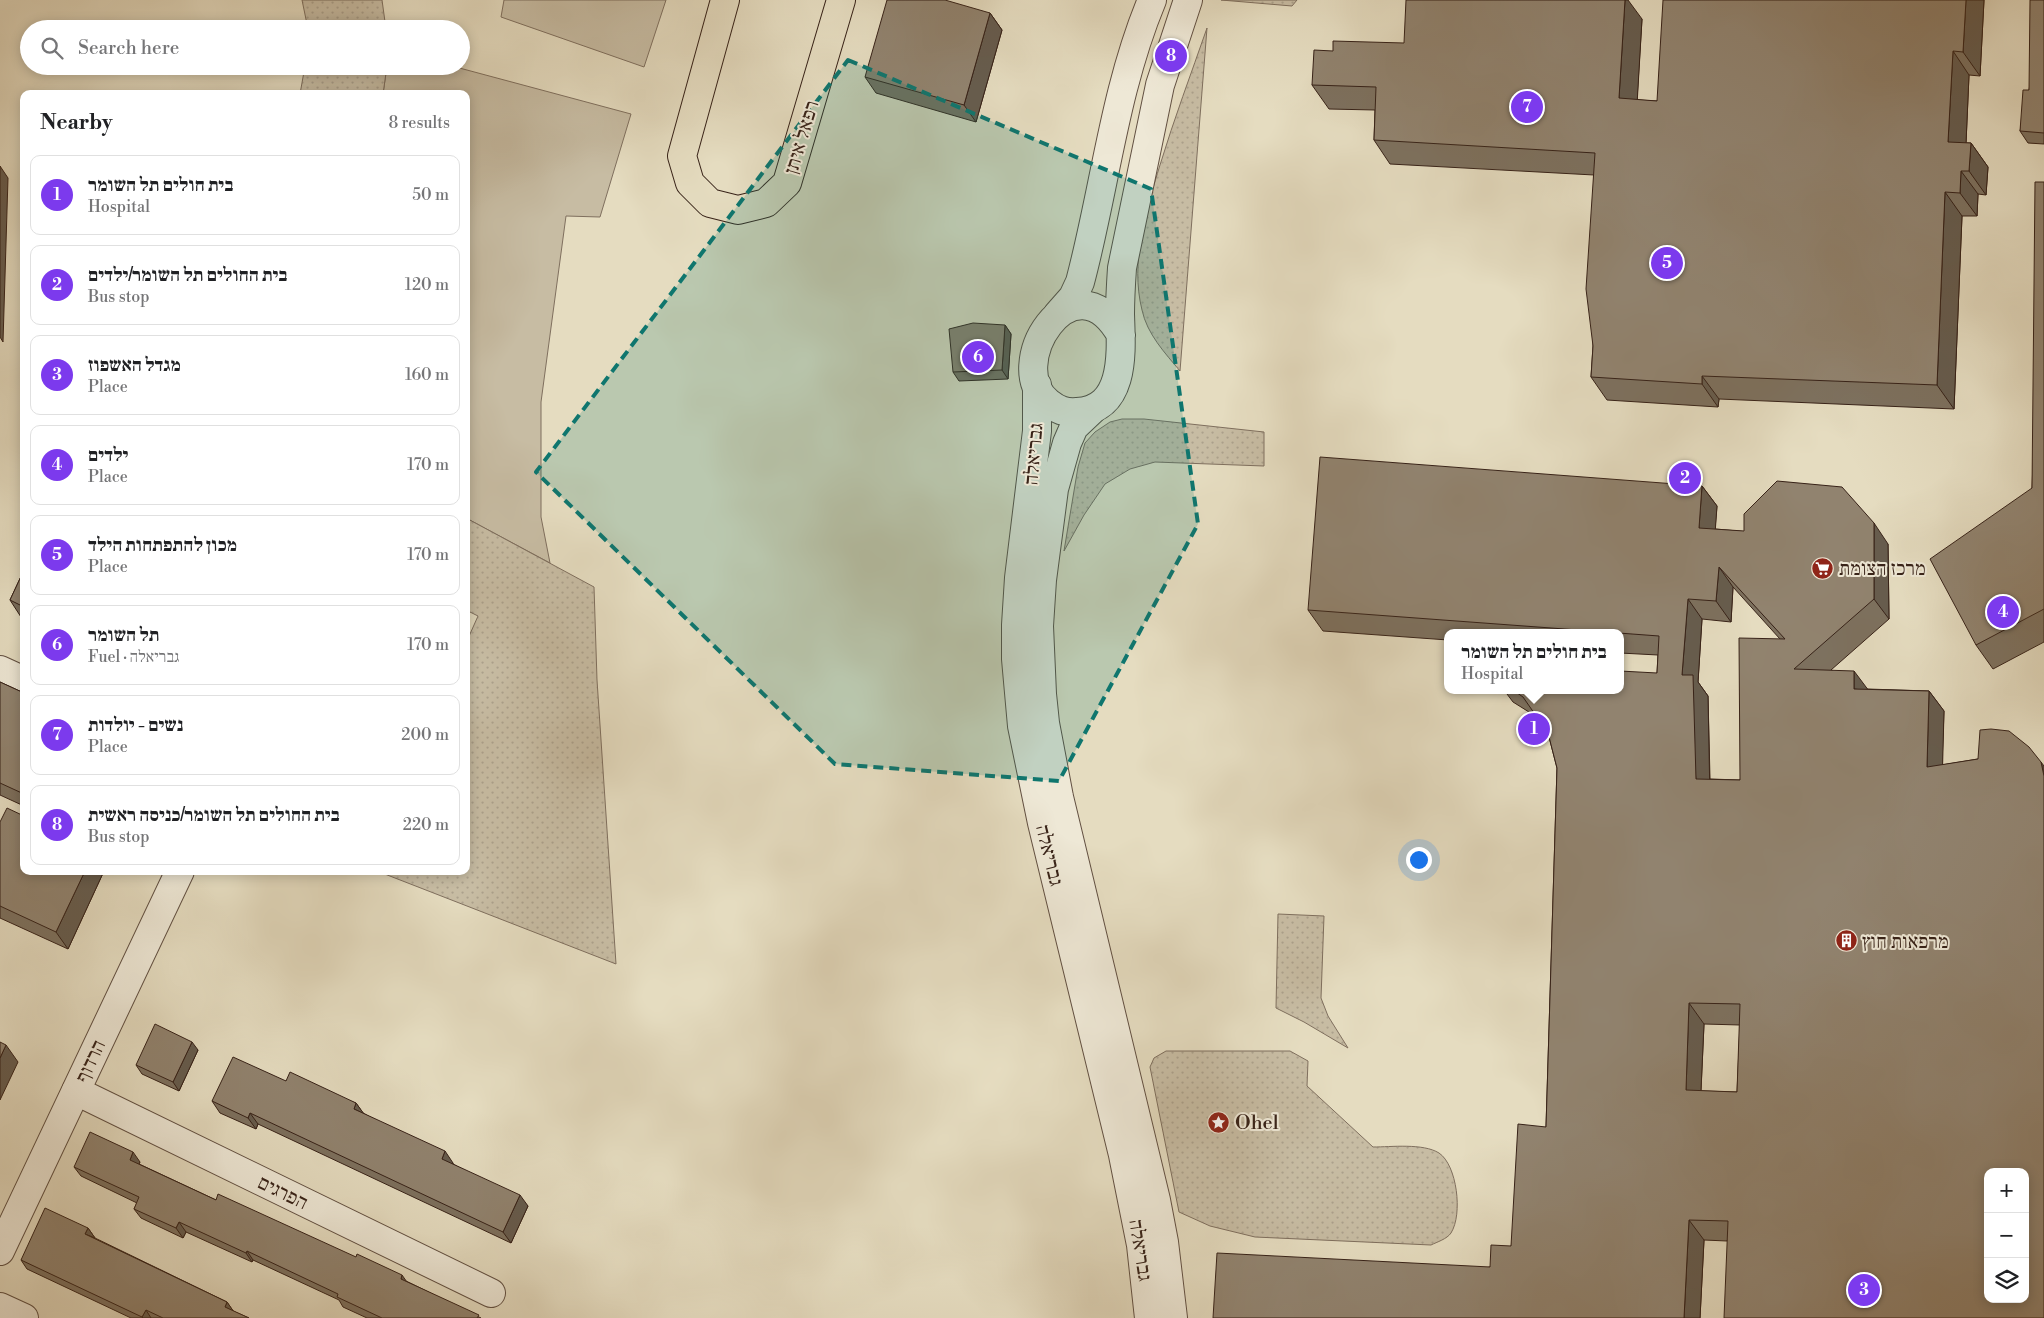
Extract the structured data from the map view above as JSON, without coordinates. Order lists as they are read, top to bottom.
{
  "streets": {
    "main road": ["רפאל איתן"],
    "street": ["גבריאלה", "הרדוף", "הפרגים"]
  },
  "crossings": [
    ["הרדוף", "הפרגים"]
  ],
  "places": {
    "supermarket": ["מרכז הצומת"],
    "building": ["מרפאות חוץ"],
    "place": ["Ohel"]
  },
  "page": {
    "search": "Search here",
    "pins": [
      "8",
      "7",
      "5",
      "6",
      "2",
      "4",
      "1",
      "3"
    ],
    "heading": ["Nearby", "8 results"],
    "list": [
      {
        "mark": "1",
        "name": "בית חולים תל השומר",
        "note": "Hospital",
        "value": "50 m"
      },
      {
        "mark": "2",
        "name": "בית החולים תל השומר/ילדים",
        "note": "Bus stop",
        "value": "120 m"
      },
      {
        "mark": "3",
        "name": "מגדל האשפוז",
        "note": "Place",
        "value": "160 m"
      },
      {
        "mark": "4",
        "name": "ילדים",
        "note": "Place",
        "value": "170 m"
      },
      {
        "mark": "5",
        "name": "מכון להתפתחות הילד",
        "note": "Place",
        "value": "170 m"
      },
      {
        "mark": "6",
        "name": "תל השומר",
        "note": "Fuel · גבריאלה",
        "value": "170 m"
      },
      {
        "mark": "7",
        "name": "נשים - יולדות",
        "note": "Place",
        "value": "200 m"
      },
      {
        "mark": "8",
        "name": "בית החולים תל השומר/כניסה ראשית",
        "note": "Bus stop",
        "value": "220 m"
      }
    ],
    "popup": ["בית חולים תל השומר", "Hospital"],
    "map_buttons": ["+", "−"]
  }
}
